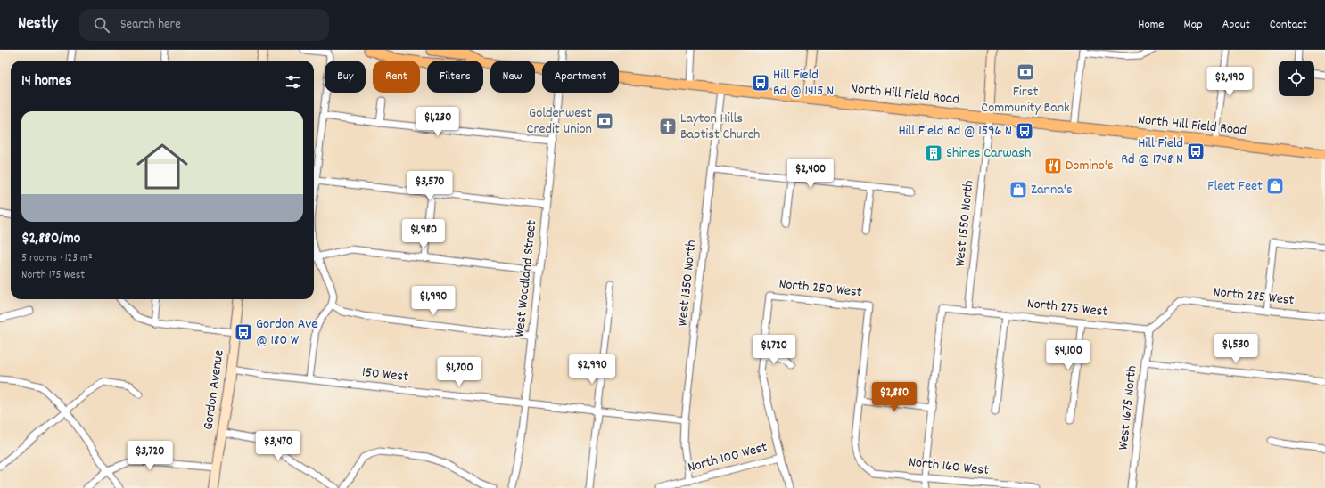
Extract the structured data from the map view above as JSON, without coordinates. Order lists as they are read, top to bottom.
{
  "streets": {
    "main road": ["North Hill Field Road", "Gordon Avenue"],
    "street": [
      "West 1550 North",
      "West Woodland Street",
      "West 1350 North",
      "North 250 West",
      "North 285 West",
      "North 275 West",
      "150 West",
      "West 1675 North",
      "North 100 West",
      "North 160 West"
    ]
  },
  "crossings": [
    ["North Hill Field Road", "West 1550 North"],
    ["North Hill Field Road", "West 1350 North"],
    ["West 1550 North", "North 275 West"],
    ["West Woodland Street", "150 West"],
    ["West 1350 North", "150 West"],
    ["West 1350 North", "North 100 West"],
    ["North 250 West", "North 160 West"],
    ["North 285 West", "North 275 West"],
    ["North 285 West", "West 1675 North"],
    ["North 275 West", "West 1675 North"],
    ["150 West", "Gordon Avenue"]
  ],
  "places": {
    "bank": ["First Community Bank", "Goldenwest Credit Union"],
    "bus stop": [
      "Hill Field Rd @ 1415 N",
      "Hill Field Rd @ 1596 N",
      "Hill Field Rd @ 1748 N",
      "Gordon Ave @ 180 W"
    ],
    "church": ["Layton Hills Baptist Church"],
    "building": ["Shines Carwash"],
    "restaurant": ["Domino's"],
    "shop": ["Fleet Feet", "Zanna's"]
  },
  "page": {
    "header": "Nestly",
    "search": "Search here",
    "nav": [
      "Home",
      "Map",
      "About",
      "Contact"
    ],
    "chip": [
      "Buy",
      "Rent",
      "Filters",
      "New",
      "Apartment"
    ],
    "heading": "14 homes",
    "price": [
      "$2,490",
      "$1,230",
      "$2,400",
      "$3,570",
      "$1,980",
      "$1,990",
      "$1,530",
      "$1,720",
      "$4,100",
      "$2,990",
      "$1,700",
      "$2,880",
      "$3,470",
      "$3,720"
    ],
    "list": [
      {
        "name": "$2,880/mo",
        "note": "5 rooms · 123 m² · North 175 West"
      }
    ]
  }
}
